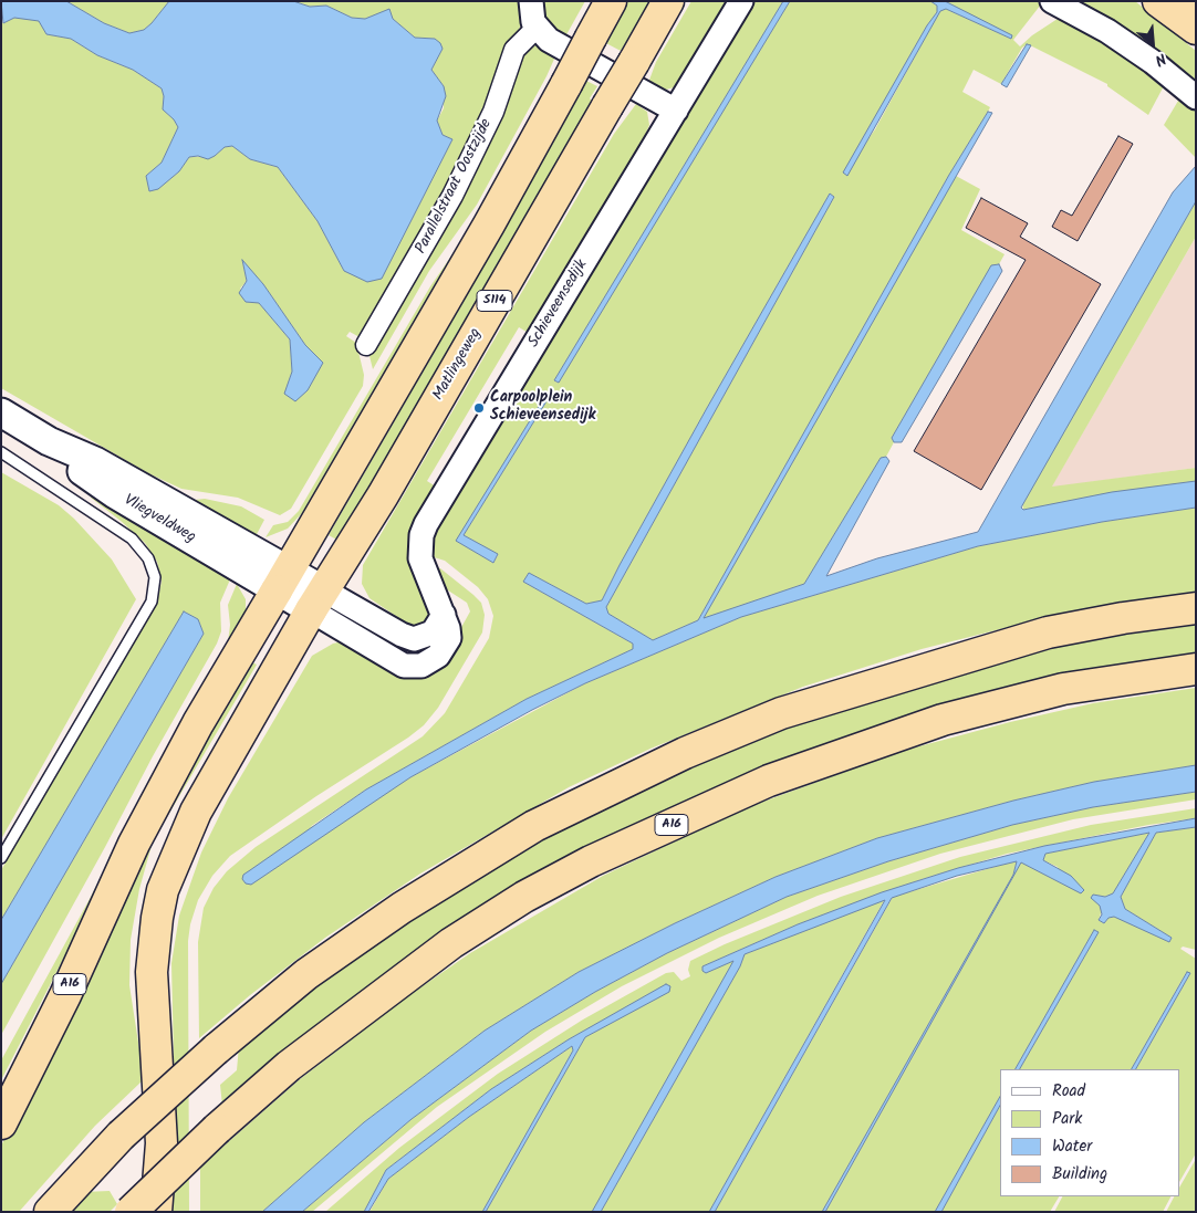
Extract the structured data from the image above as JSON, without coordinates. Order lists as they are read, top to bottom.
{
  "streets": {
    "highway": ["S114", "Matlingeweg", "A16"],
    "main road": ["Vliegveldweg"],
    "street": ["Parallelstraat Oostzijde", "Schieveensedijk"]
  },
  "crossings": [
    ["S114", "Vliegveldweg"],
    ["S114", "A16"],
    ["Schieveensedijk", "Matlingeweg"],
    ["Schieveensedijk", "Vliegveldweg"],
    ["Matlingeweg", "Vliegveldweg"],
    ["Vliegveldweg", "A16"]
  ],
  "places": ["Carpoolplein Schieveensedijk"],
  "legend": [
    "Road",
    "Park",
    "Water",
    "Building"
  ],
  "north": "bottom right"
}
